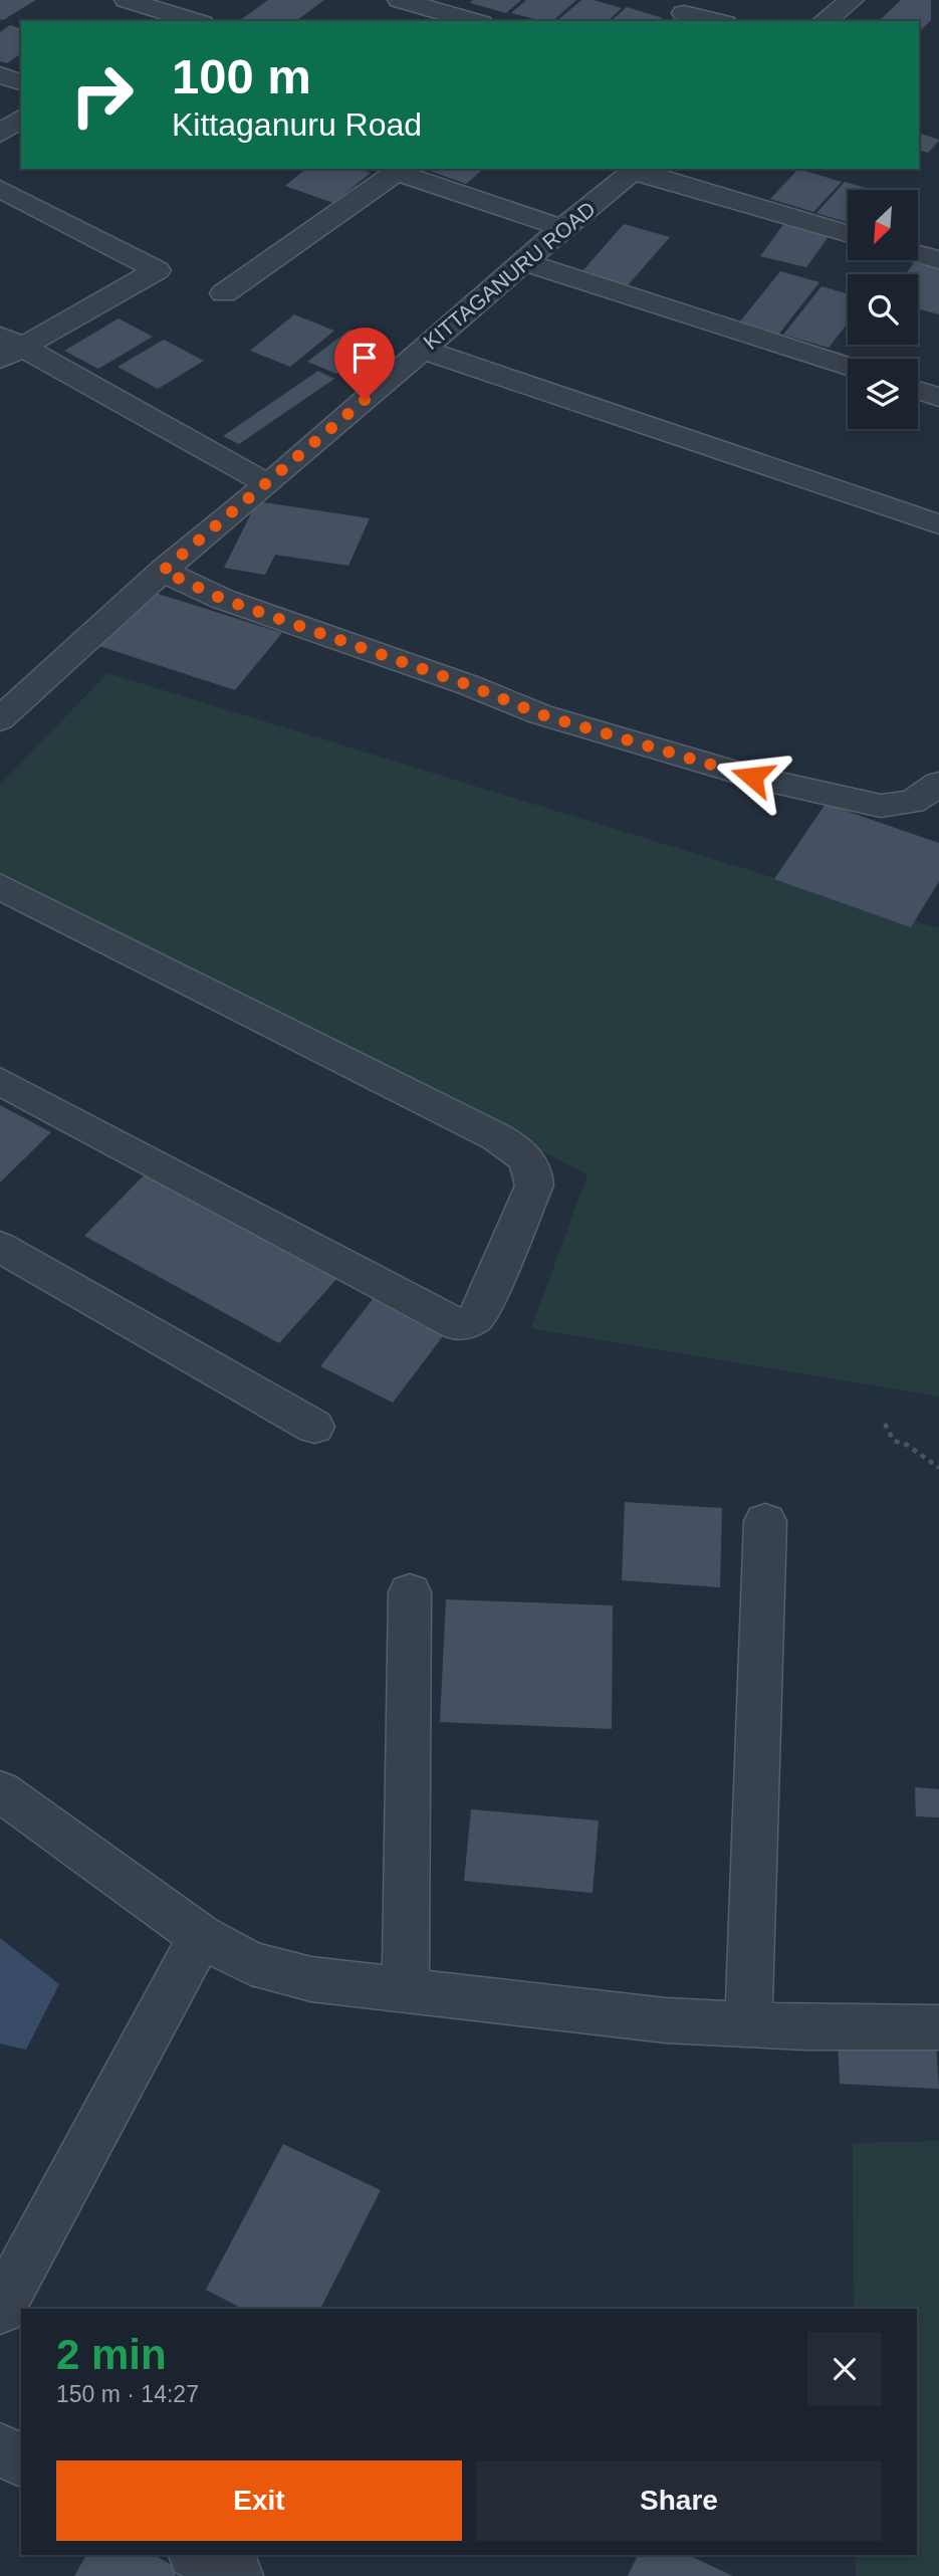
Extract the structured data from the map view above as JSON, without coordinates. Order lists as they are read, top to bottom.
{
  "streets": {
    "street": ["KITTAGANURU ROAD"]
  },
  "north": "bottom left",
  "page": {
    "turn": ["100 m", "Kittaganuru Road"],
    "heading": ["2 min", "150 m · 14:27"],
    "buttons": ["Exit", "Share"]
  }
}
